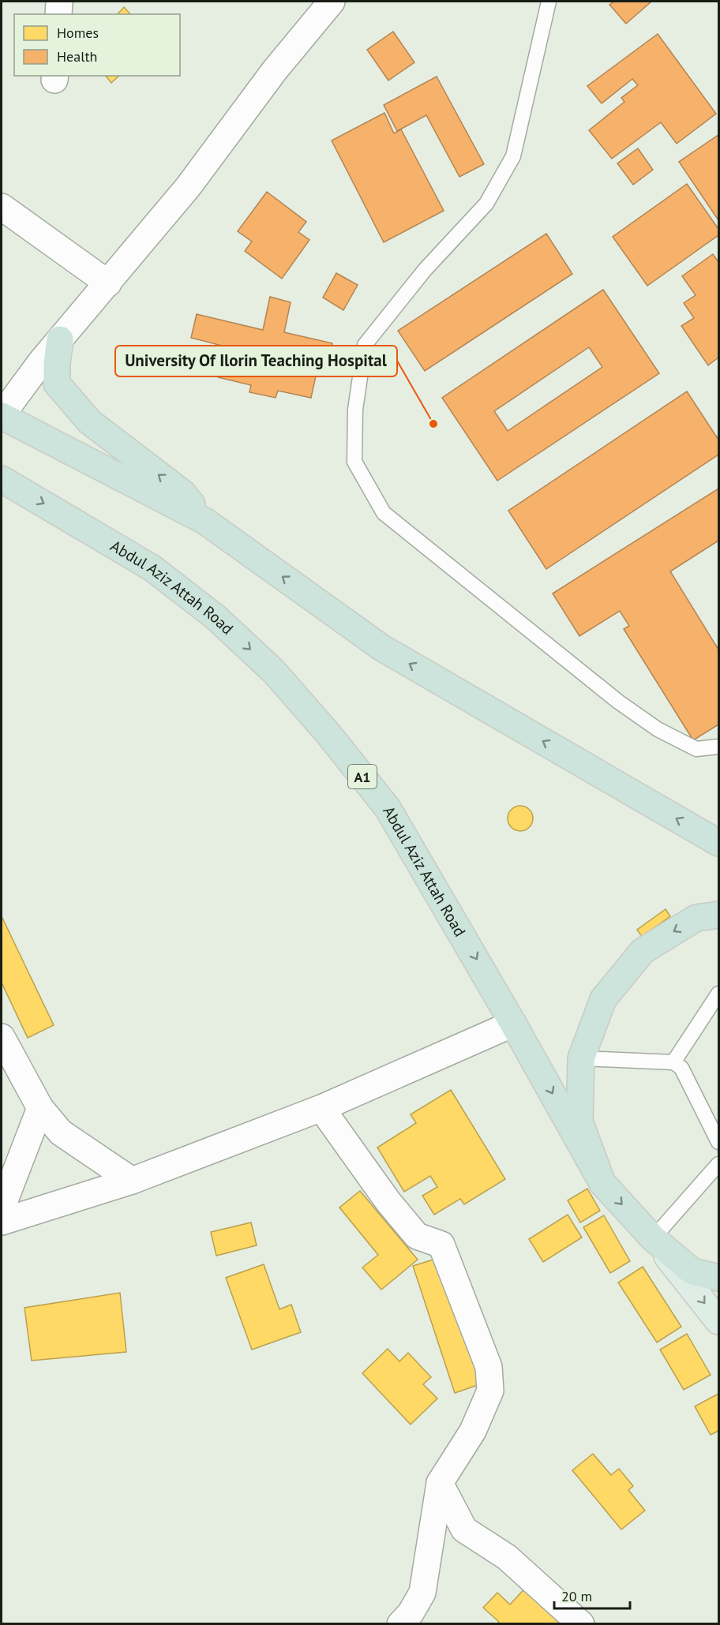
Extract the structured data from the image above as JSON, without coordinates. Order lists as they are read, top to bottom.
{
  "streets": {
    "highway": ["Abdul Aziz Attah Road", "A1"]
  },
  "places": ["University Of Ilorin Teaching Hospital"],
  "legend": ["Homes", "Health"],
  "scale_bar": "20 m"
}
